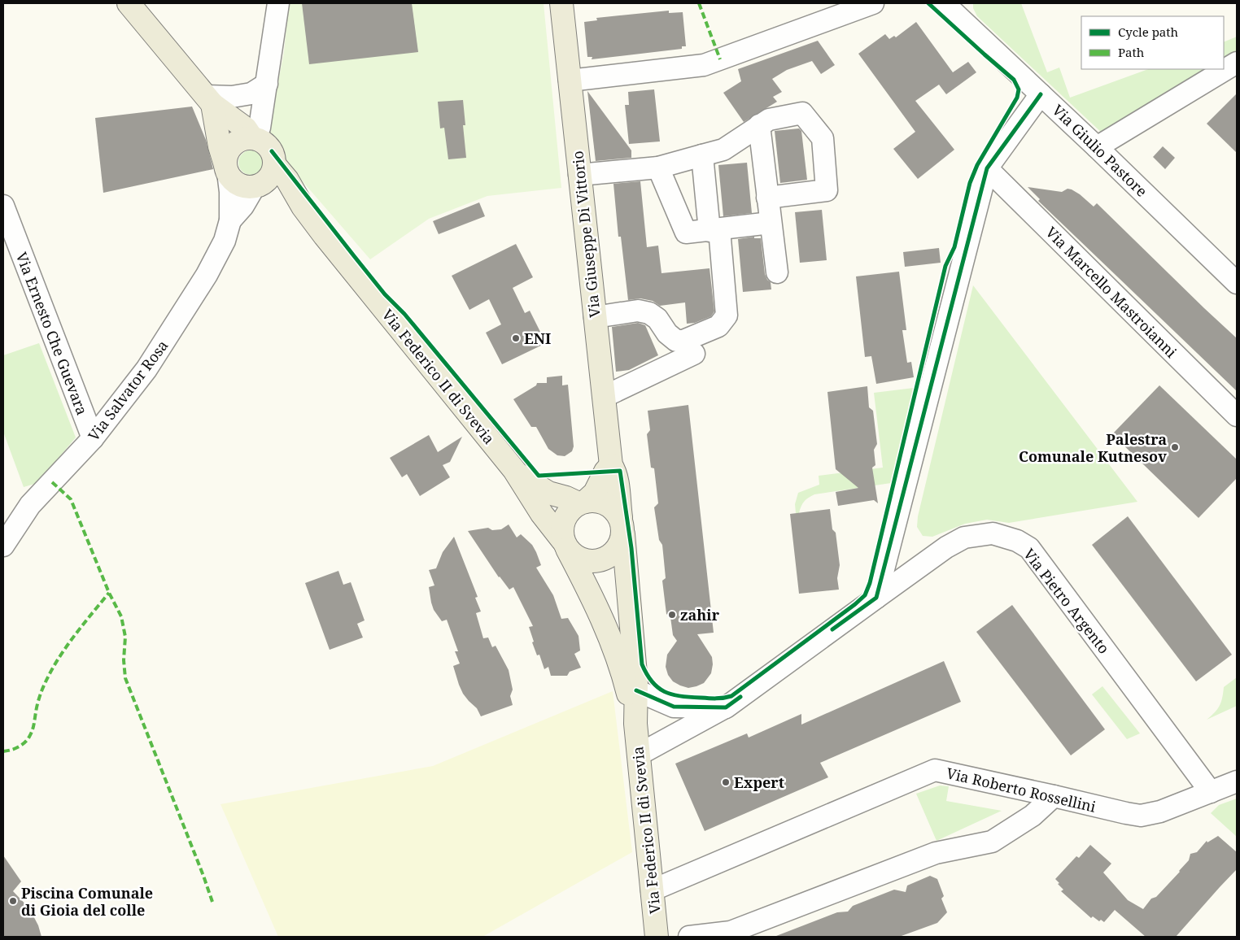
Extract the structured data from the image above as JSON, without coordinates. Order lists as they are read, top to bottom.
{
  "streets": {
    "main road": ["Via Giuseppe Di Vittorio", "Via Federico II di Svevia"],
    "street": [
      "Via Giulio Pastore",
      "Via Marcello Mastroianni",
      "Via Ernesto Che Guevara",
      "Via Salvator Rosa",
      "Via Pietro Argento",
      "Via Roberto Rossellini"
    ]
  },
  "crossings": [
    ["Via Giuseppe Di Vittorio", "Via Federico II di Svevia"],
    ["Via Ernesto Che Guevara", "Via Salvator Rosa"],
    ["Via Federico II di Svevia", "Via Pietro Argento"],
    ["Via Federico II di Svevia", "Via Roberto Rossellini"],
    ["Via Pietro Argento", "Via Roberto Rossellini"]
  ],
  "places": [
    "ENI",
    "Palestra Comunale Kutnesov",
    "zahir",
    "Expert",
    "Piscina Comunale di Gioia del colle"
  ],
  "legend": ["Cycle path", "Path"]
}
